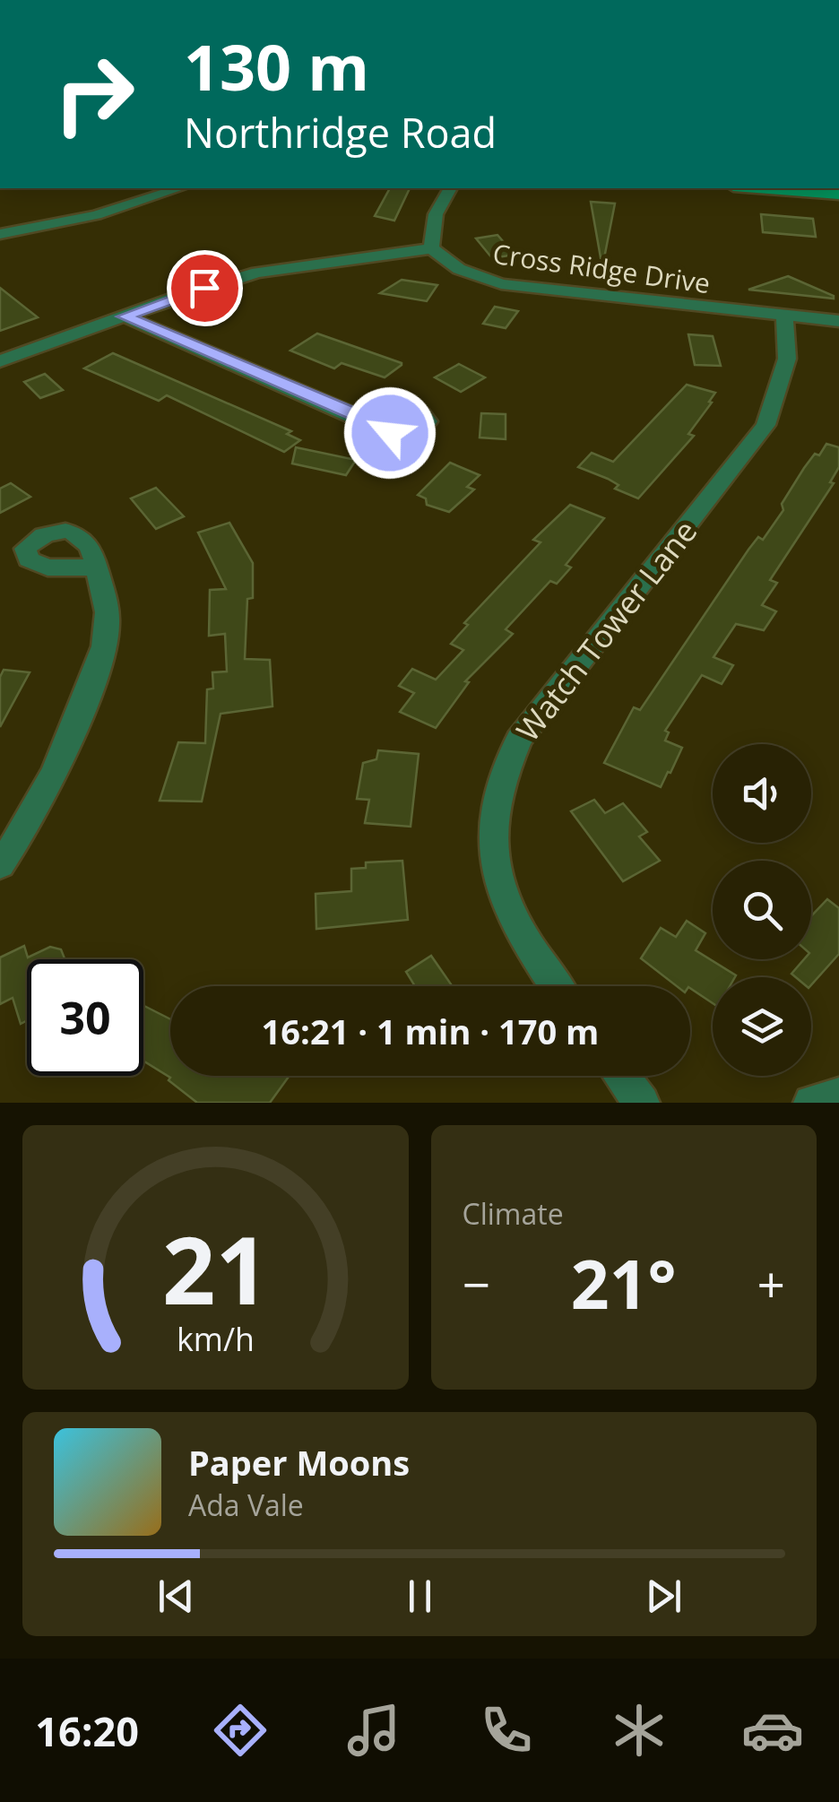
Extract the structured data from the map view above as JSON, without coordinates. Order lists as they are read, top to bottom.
{
  "streets": {
    "street": ["Cross Ridge Drive", "Watch Tower Lane"]
  },
  "crossings": [
    ["Cross Ridge Drive", "Watch Tower Lane"]
  ],
  "page": {
    "turn": ["130 m", "Northridge Road"],
    "limit": "30",
    "trip": "16:21 · 1 min · 170 m",
    "tile": "Climate",
    "heat": ["−", "21°", "+"],
    "song": ["Paper Moons", "Ada Vale"],
    "tabs": "16:20",
    "gauge": ["21", "km/h"]
  }
}
